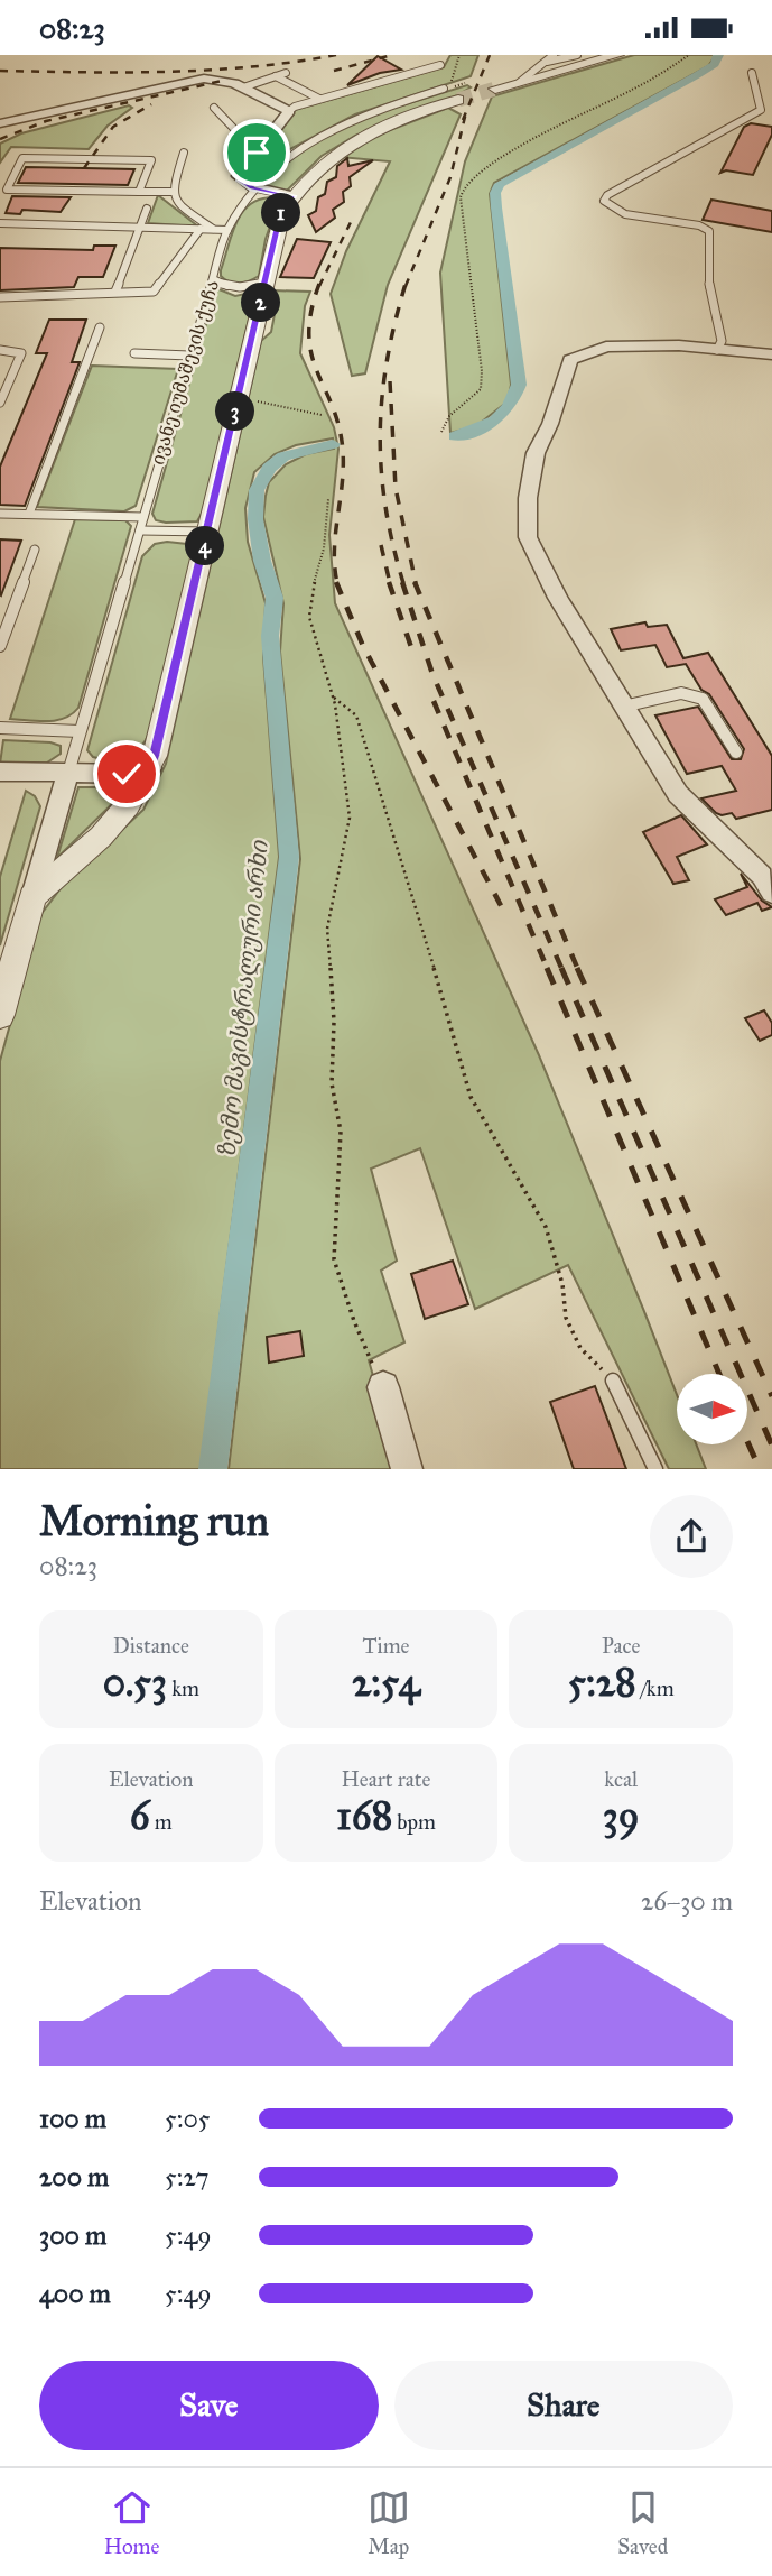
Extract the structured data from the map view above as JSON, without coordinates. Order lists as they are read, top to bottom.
{
  "streets": {
    "street": ["ივანე იუმაშევის ქუჩა"]
  },
  "water": ["ზემო მაგისტრალური არხი"],
  "north": "right",
  "page": {
    "status": "08:23",
    "pins": [
      "1",
      "2",
      "3",
      "4"
    ],
    "heading": ["Morning run", "08:23"],
    "stats": [
      ["Distance", "0.53 km"],
      ["Time", "2:54"],
      ["Pace", "5:28 /km"],
      ["Elevation", "6 m"],
      ["Heart rate", "168 bpm"],
      ["kcal", "39"]
    ],
    "chart": ["Elevation", "26–30 m"],
    "list": [
      {
        "name": "100 m",
        "note": "5:05"
      },
      {
        "name": "200 m",
        "note": "5:27"
      },
      {
        "name": "300 m",
        "note": "5:49"
      },
      {
        "name": "400 m",
        "note": "5:49"
      }
    ],
    "buttons": ["Save", "Share"],
    "tabs": ["Home", "Map", "Saved"]
  }
}
